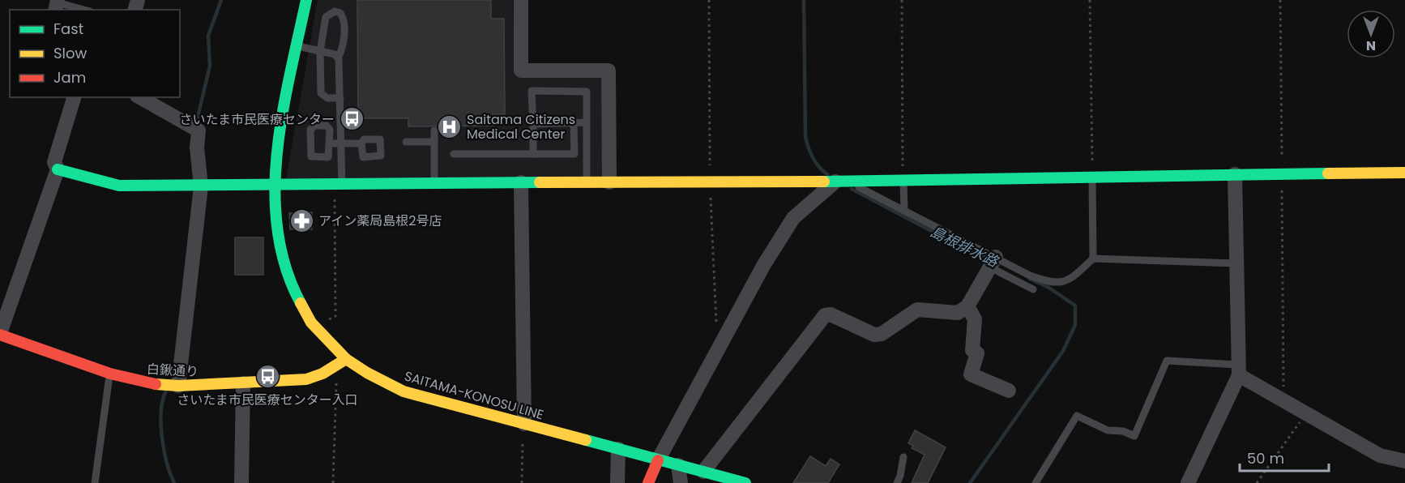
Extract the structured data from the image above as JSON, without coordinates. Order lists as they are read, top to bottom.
{
  "streets": {
    "street": ["白鍬通り", "SAITAMA-KONOSU LINE"]
  },
  "crossings": [
    ["白鍬通り", "SAITAMA-KONOSU LINE"]
  ],
  "water": ["島根排水路"],
  "places": {
    "bus stop": ["さいたま市民医療センター", "さいたま市民医療センター入口"],
    "hospital": ["Saitama Citizens Medical Center"],
    "pharmacy": ["アイン薬局島根2号店"]
  },
  "legend": ["Fast", "Slow", "Jam"],
  "scale_bar": "50 m",
  "north": "bottom"
}
